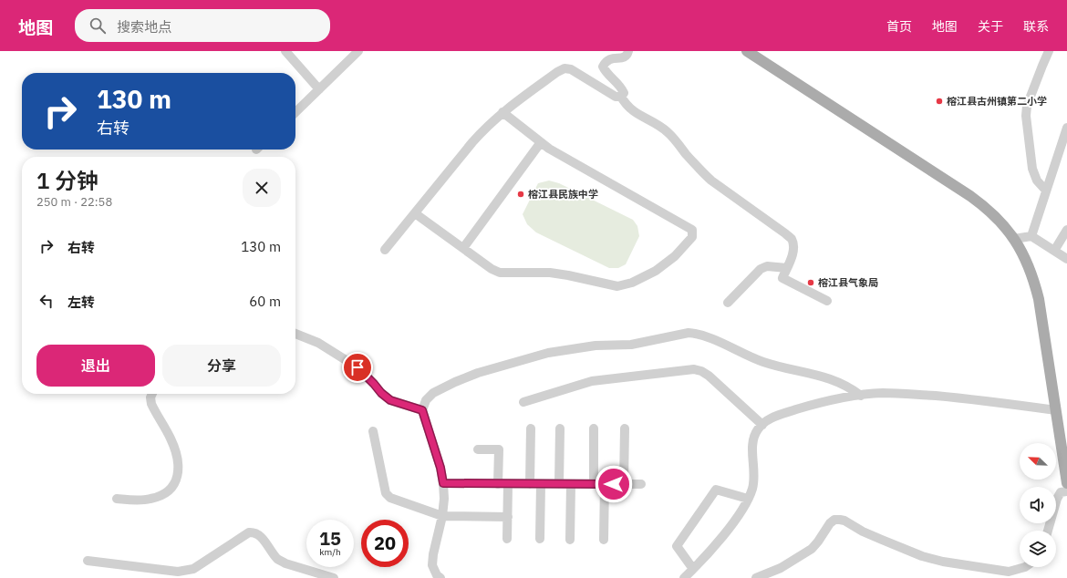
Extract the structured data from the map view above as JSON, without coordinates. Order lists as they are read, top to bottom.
{
  "places": ["榕江县古州镇第二小学", "榕江县民族中学", "榕江县气象局"],
  "north": "top left",
  "page": {
    "header": "地图",
    "search": "搜索地点",
    "nav": [
      "首页",
      "地图",
      "关于",
      "联系"
    ],
    "turn": ["130 m", "右转"],
    "heading": ["1 分钟", "250 m · 22:58"],
    "list": [
      {
        "name": "右转",
        "value": "130 m"
      },
      {
        "name": "左转",
        "value": "60 m"
      }
    ],
    "buttons": ["退出", "分享"],
    "speed": "15 km/h",
    "limit": "20"
  }
}
